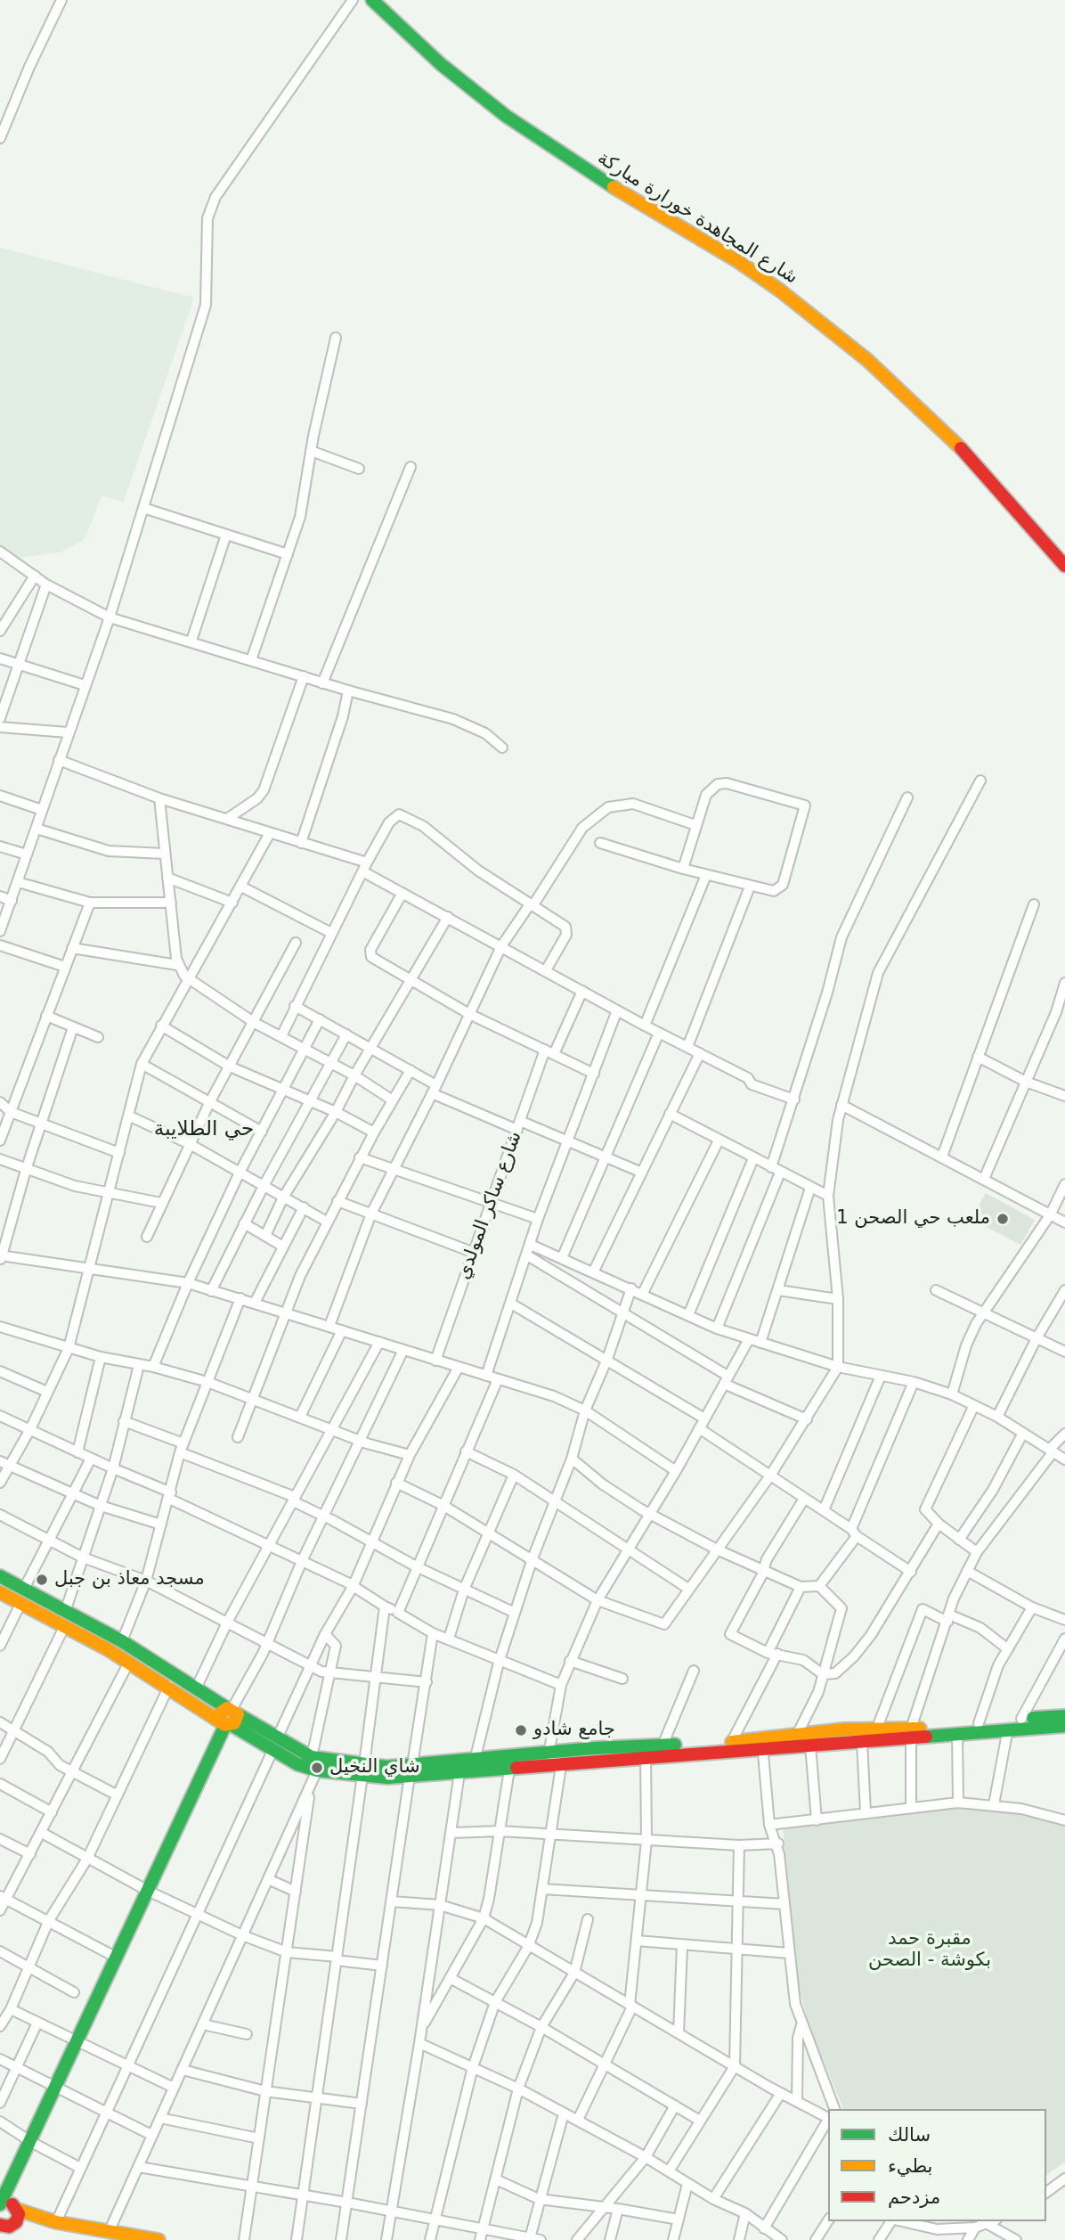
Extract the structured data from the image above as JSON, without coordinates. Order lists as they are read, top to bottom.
{
  "streets": {
    "main road": ["شارع المجاهدة خورارة مباركة"],
    "street": ["شارع ساكر المولدي"]
  },
  "districts": ["حي الطلايبة"],
  "parks": ["مقبرة حمد بكوشة - الصحن"],
  "places": [
    "ملعب حي الصحن 1",
    "مسجد معاذ بن جبل",
    "جامع شادو",
    "شاي النخيل"
  ],
  "legend": ["سالك", "بطيء", "مزدحم"]
}
